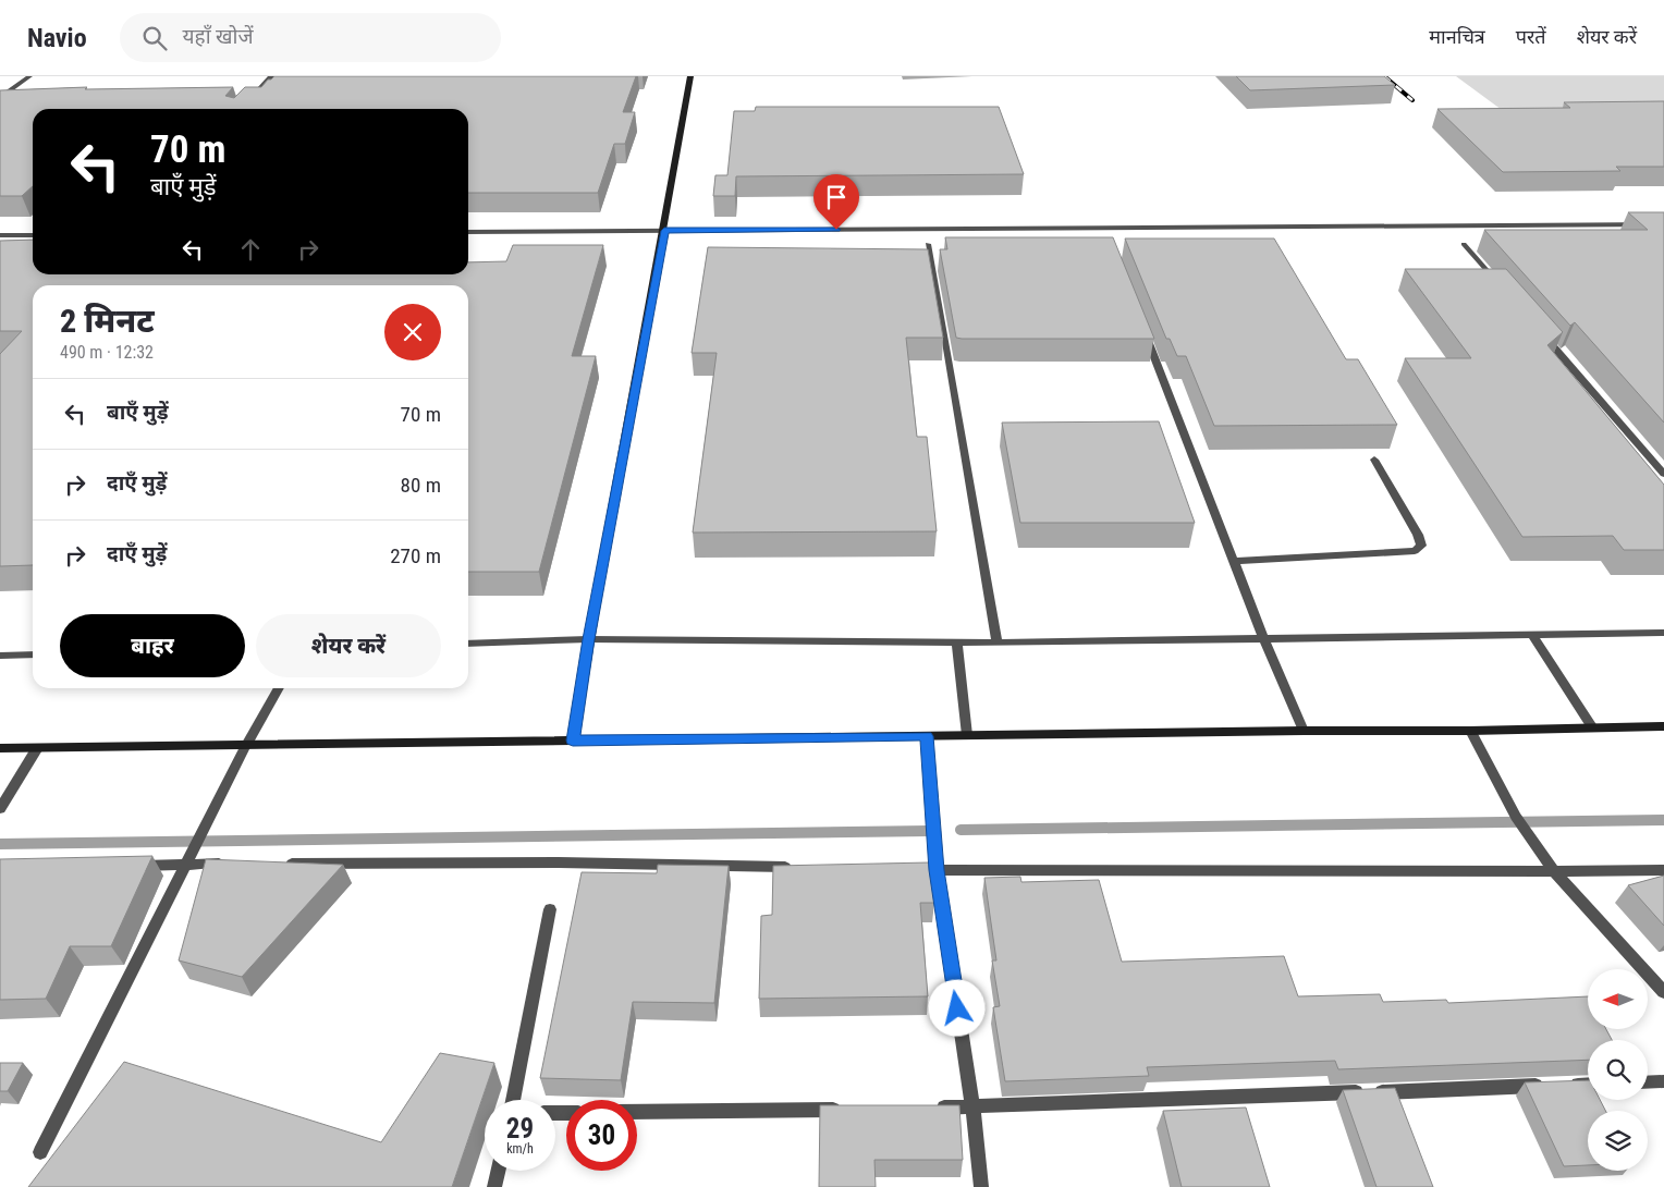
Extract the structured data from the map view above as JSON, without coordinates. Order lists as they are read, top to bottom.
{
  "north": "left",
  "page": {
    "header": "Navio",
    "search": "यहाँ खोजें",
    "nav": ["मानचित्र", "परतें", "शेयर करें"],
    "turn": ["70 m", "बाएँ मुड़ें"],
    "heading": ["2 मिनट", "490 m · 12:32"],
    "list": [
      {
        "name": "बाएँ मुड़ें",
        "value": "70 m"
      },
      {
        "name": "दाएँ मुड़ें",
        "value": "80 m"
      },
      {
        "name": "दाएँ मुड़ें",
        "value": "270 m"
      }
    ],
    "buttons": ["बाहर", "शेयर करें"],
    "speed": "29 km/h",
    "limit": "30"
  }
}
